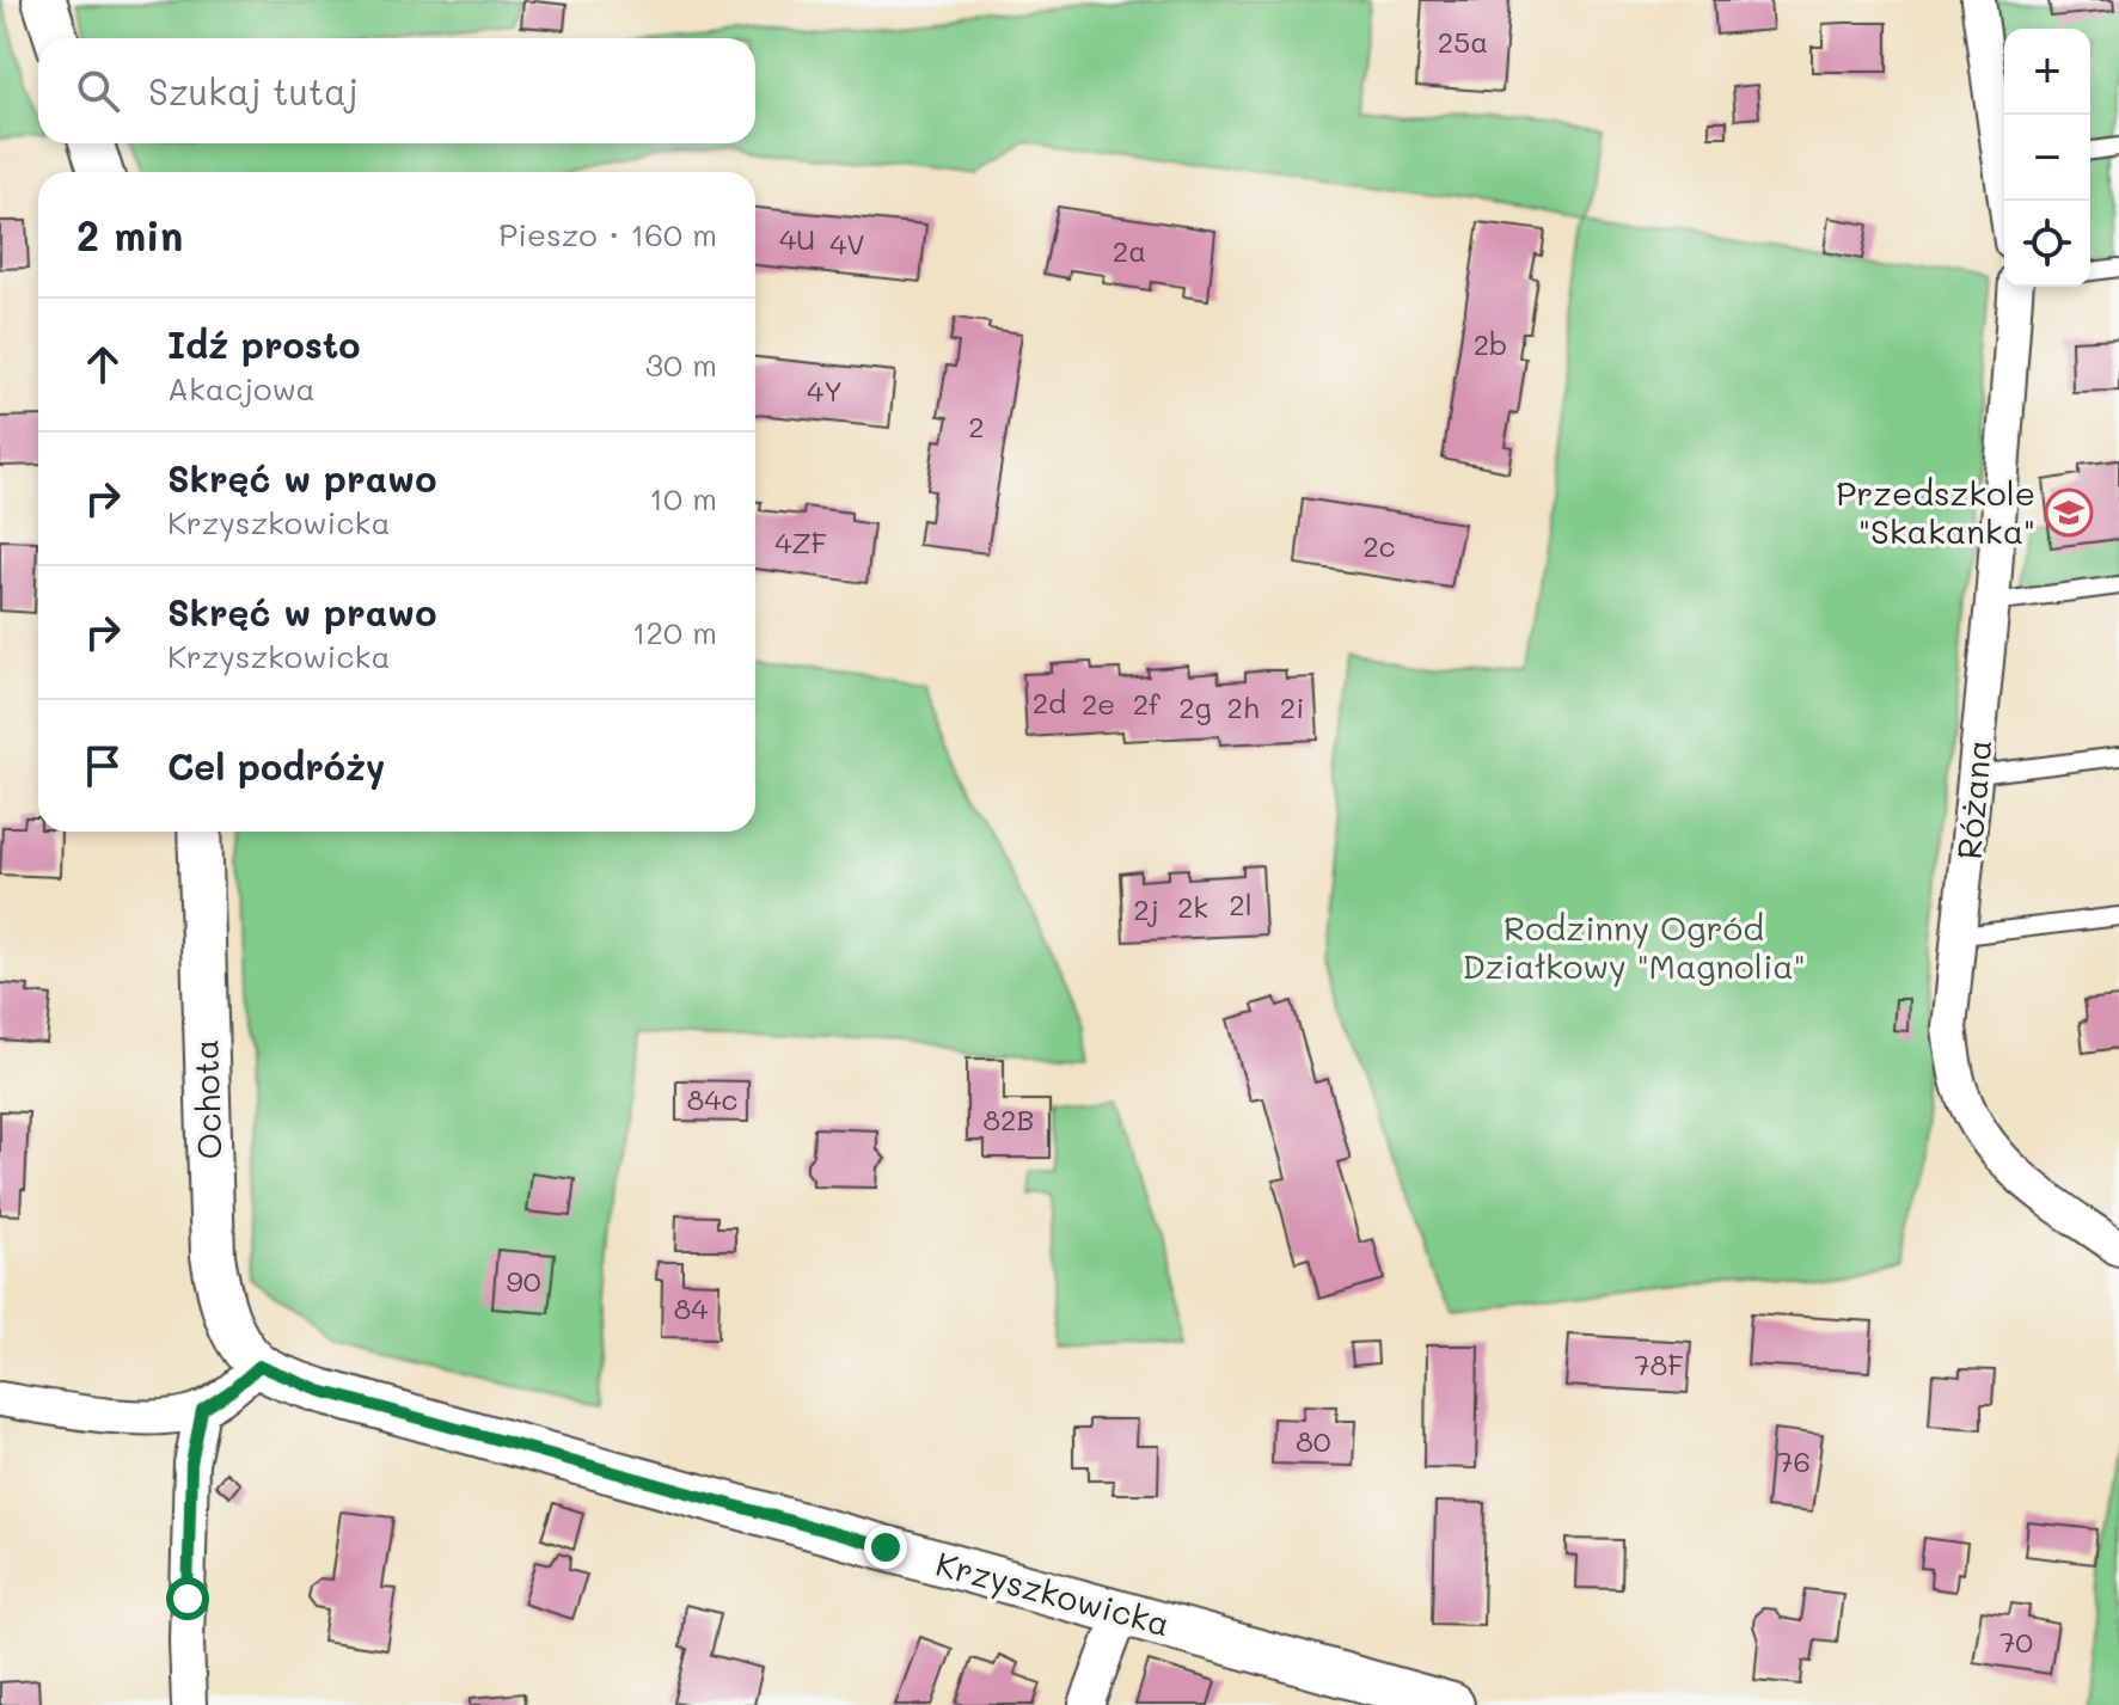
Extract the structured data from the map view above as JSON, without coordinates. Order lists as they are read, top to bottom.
{
  "streets": {
    "street": ["Różana", "Ochota", "Krzyszkowicka"]
  },
  "crossings": [
    ["Ochota", "Krzyszkowicka"]
  ],
  "parks": ["Rodzinny Ogród Działkowy \"Magnolia\""],
  "places": {
    "school or university": ["Przedszkole \"Skakanka\""]
  },
  "house_numbers": [
    "25a",
    "4U",
    "4V",
    "2a",
    "2b",
    "4Y",
    "2",
    "4ZF",
    "2c",
    "2d",
    "2e",
    "2f",
    "2g",
    "2h",
    "2i",
    "2l",
    "2k",
    "2j",
    "84c",
    "82B",
    "90",
    "84",
    "78F",
    "80",
    "76",
    "70"
  ],
  "page": {
    "map_buttons": ["+", "−"],
    "search": "Szukaj tutaj",
    "heading": ["2 min", "Pieszo · 160 m"],
    "list": [
      ["Idź prosto", "Akacjowa", "30 m"],
      ["Skręć w prawo", "Krzyszkowicka", "10 m"],
      ["Skręć w prawo", "Krzyszkowicka", "120 m"],
      "Cel podróży"
    ]
  }
}
